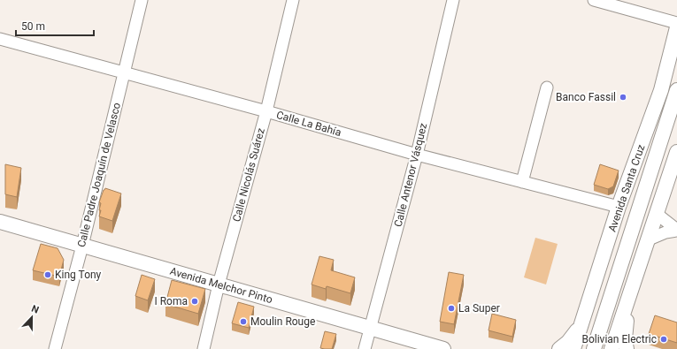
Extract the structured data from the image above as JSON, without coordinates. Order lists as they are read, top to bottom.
{
  "streets": {
    "main road": ["Avenida Santa Cruz", "Avenida Melchor Pinto"],
    "street": [
      "Calle La Bahía",
      "Calle Padre Joaquín de Velasco",
      "Calle Nicolás Suárez",
      "Calle Antenor Vásquez"
    ]
  },
  "crossings": [
    ["Calle La Bahía", "Calle Padre Joaquín de Velasco"],
    ["Calle La Bahía", "Calle Nicolás Suárez"],
    ["Calle La Bahía", "Calle Antenor Vásquez"],
    ["Calle La Bahía", "Avenida Santa Cruz"],
    ["Calle Padre Joaquín de Velasco", "Avenida Melchor Pinto"],
    ["Calle Nicolás Suárez", "Avenida Melchor Pinto"],
    ["Calle Antenor Vásquez", "Avenida Melchor Pinto"]
  ],
  "places": [
    "Banco Fassil",
    "King Tony",
    "I Roma",
    "La Super",
    "Moulin Rouge",
    "Bolivian Electric"
  ],
  "scale_bar": "50 m",
  "north": "top"
}
